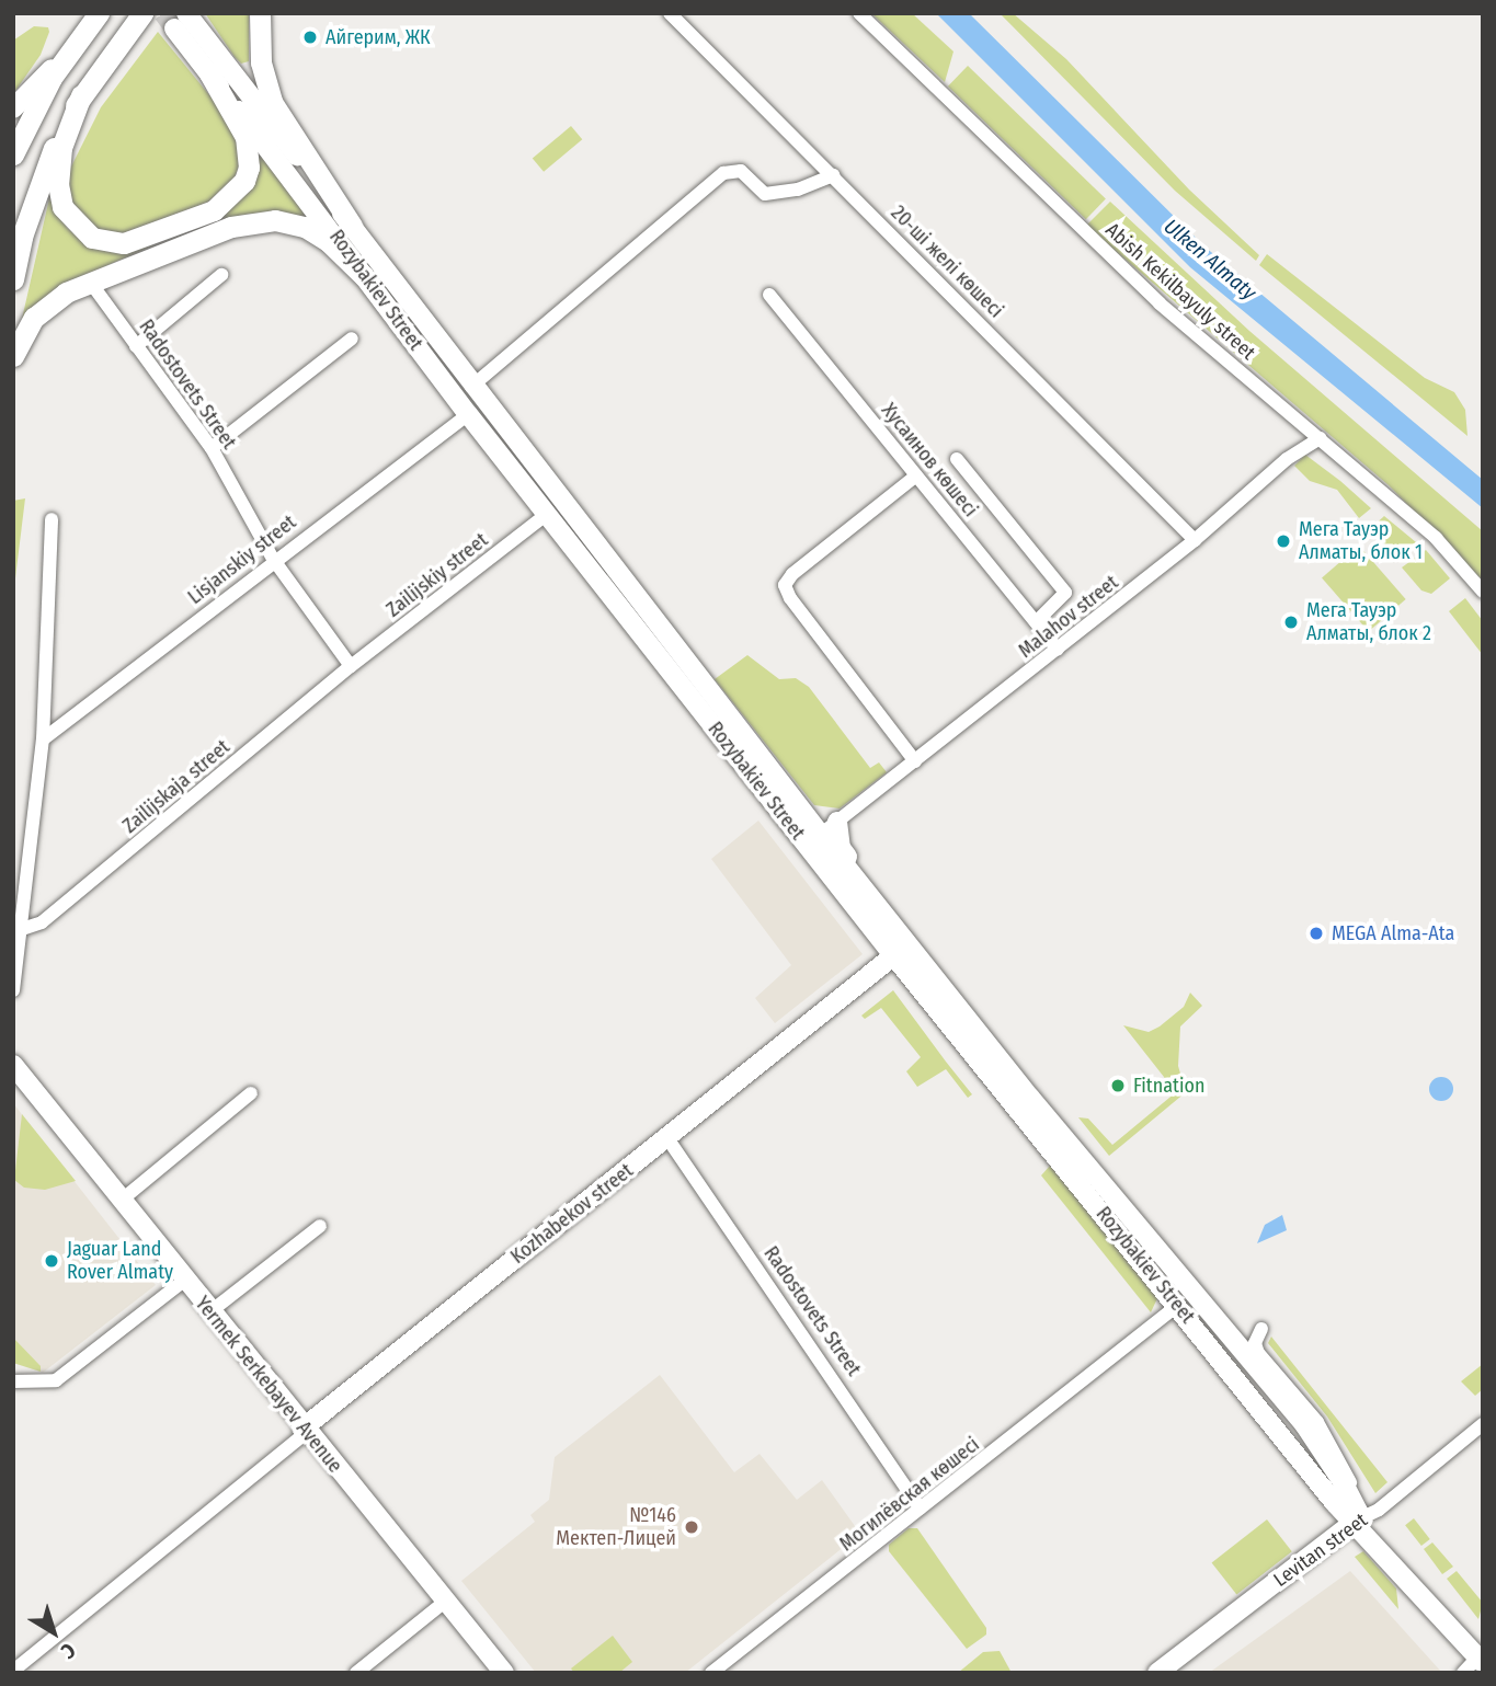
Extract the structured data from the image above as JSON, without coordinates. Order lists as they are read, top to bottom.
{
  "streets": {
    "main road": [
      "Rozybakiev Street",
      "Kozhabekov street",
      "Yermek Serkebayev Avenue",
      "Levitan street"
    ],
    "street": [
      "20-ші желі көшесі",
      "Abish Kekilbayuly street",
      "Radostovets Street",
      "Хусаинов көшесі",
      "Lisjanskiy street",
      "Zailijskiy street",
      "Malahov street",
      "Zailijskaja street",
      "Могилёвская көшесі"
    ]
  },
  "crossings": [
    ["20-ші желі көшесі", "Malahov street"],
    ["Rozybakiev Street", "Lisjanskiy street"],
    ["Rozybakiev Street", "Zailijskiy street"],
    ["Rozybakiev Street", "Malahov street"],
    ["Rozybakiev Street", "Kozhabekov street"],
    ["Rozybakiev Street", "Могилёвская көшесі"],
    ["Rozybakiev Street", "Levitan street"],
    ["Abish Kekilbayuly street", "Malahov street"],
    ["Radostovets Street", "Lisjanskiy street"],
    ["Radostovets Street", "Zailijskiy street"],
    ["Radostovets Street", "Zailijskaja street"],
    ["Radostovets Street", "Kozhabekov street"],
    ["Radostovets Street", "Могилёвская көшесі"],
    ["Хусаинов көшесі", "Malahov street"],
    ["Zailijskiy street", "Zailijskaja street"],
    ["Kozhabekov street", "Yermek Serkebayev Avenue"]
  ],
  "water": ["Ulken Almaty"],
  "places": [
    "Айгерим, ЖК",
    "Мега Тауэр Алматы, блок 1",
    "Мега Тауэр Алматы, блок 2",
    "MEGA Alma-Ata",
    "Fitnation",
    "Jaguar Land Rover Almaty",
    "№146 Мектеп-Лицей"
  ],
  "north": "bottom right"
}
